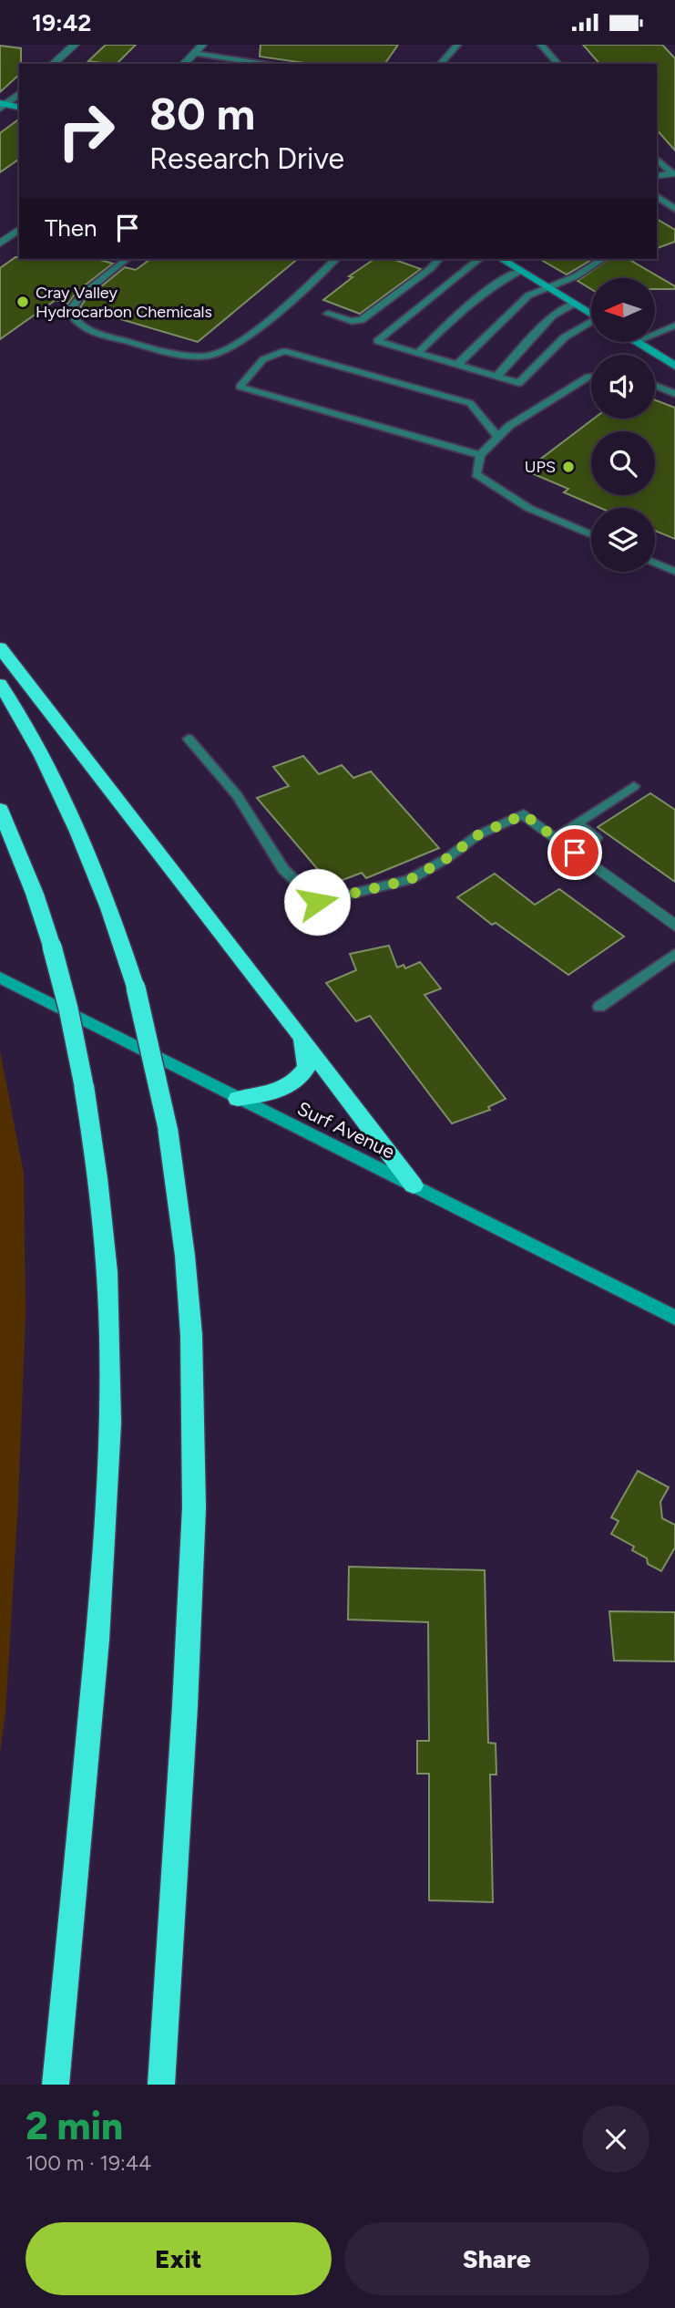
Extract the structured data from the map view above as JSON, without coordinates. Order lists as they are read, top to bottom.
{
  "streets": {
    "main road": ["Surf Avenue"]
  },
  "places": ["Cray Valley Hydrocarbon Chemicals", "UPS"],
  "north": "left",
  "page": {
    "status": "19:42",
    "turn": ["80 m", "Research Drive"],
    "then": "Then",
    "heading": ["2 min", "100 m · 19:44"],
    "buttons": ["Exit", "Share"]
  }
}
